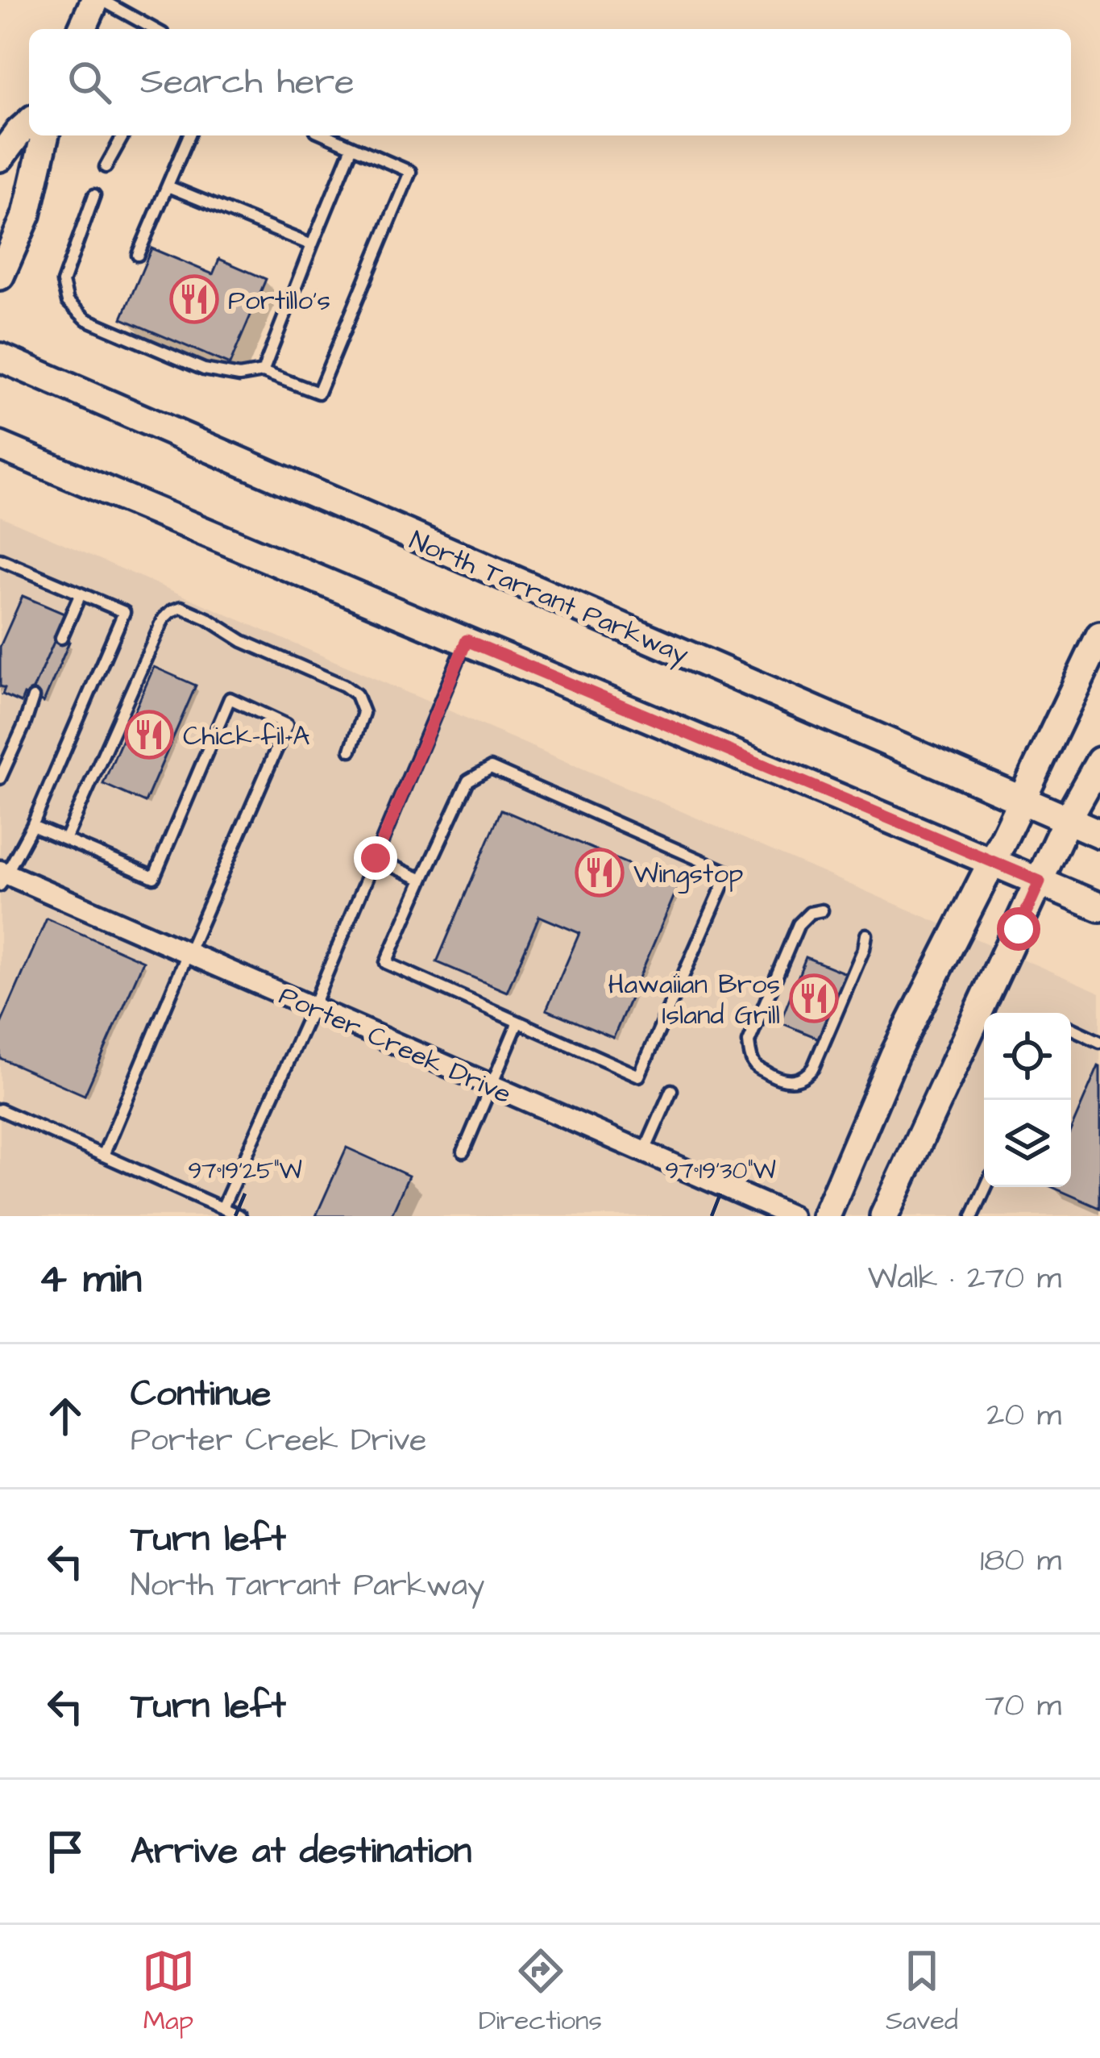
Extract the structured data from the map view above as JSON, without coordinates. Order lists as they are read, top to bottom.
{
  "streets": {
    "main road": ["North Tarrant Parkway"],
    "street": ["Porter Creek Drive"]
  },
  "places": {
    "restaurant": [
      "Portillo's",
      "Chick-fil-A",
      "Wingstop",
      "Hawaiian Bros Island Grill"
    ]
  },
  "page": {
    "search": "Search here",
    "heading": ["4 min", "Walk · 270 m"],
    "list": [
      ["Continue", "Porter Creek Drive", "20 m"],
      ["Turn left", "North Tarrant Parkway", "180 m"],
      ["Turn left", "70 m"],
      "Arrive at destination"
    ],
    "nav": ["Map", "Directions", "Saved"]
  },
  "coordinates": ["97°19'25\"W", "97°19'30\"W"]
}
